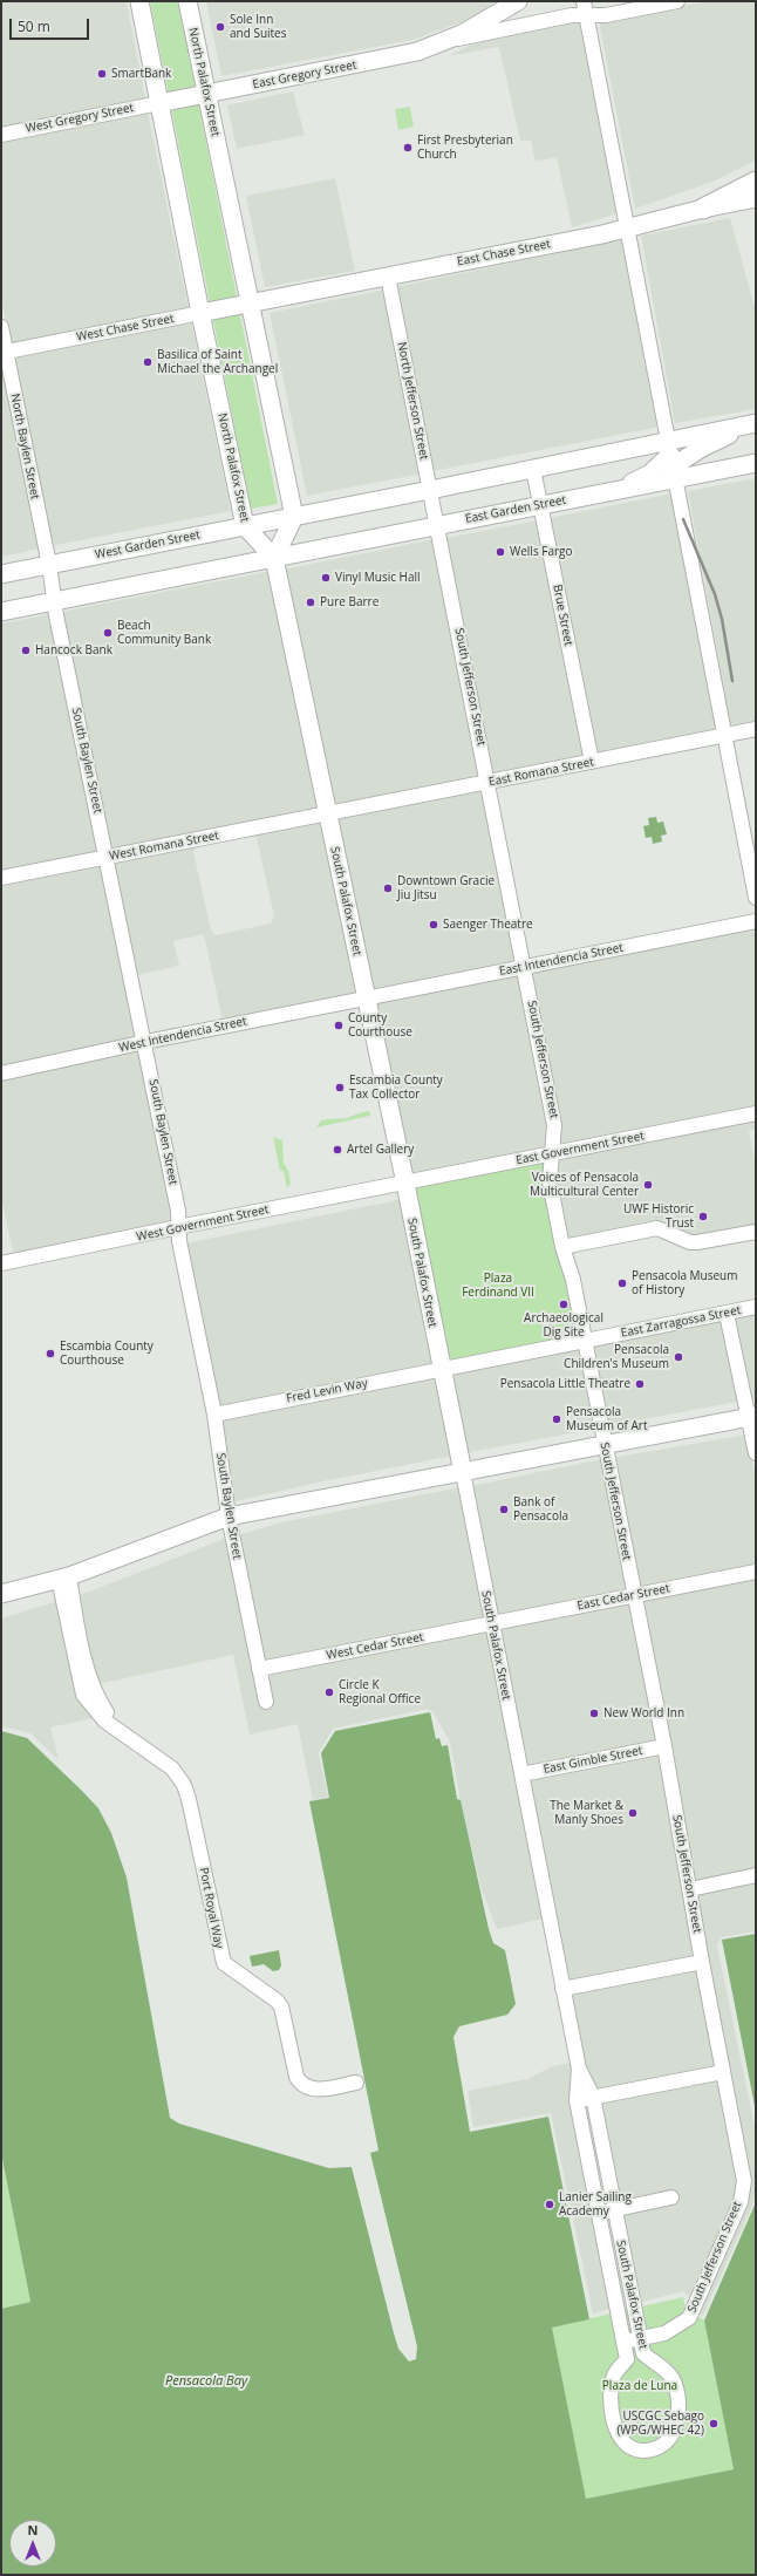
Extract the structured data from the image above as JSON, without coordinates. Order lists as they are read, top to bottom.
{
  "streets": {
    "main road": [
      "East Gregory Street",
      "North Palafox Street",
      "East Chase Street",
      "West Chase Street",
      "East Garden Street",
      "West Garden Street",
      "South Palafox Street"
    ],
    "street": [
      "West Gregory Street",
      "North Jefferson Street",
      "North Baylen Street",
      "Brue Street",
      "South Jefferson Street",
      "South Baylen Street",
      "East Romana Street",
      "West Romana Street",
      "East Intendencia Street",
      "West Intendencia Street",
      "East Government Street",
      "West Government Street",
      "East Zarragossa Street",
      "Fred Levin Way",
      "East Cedar Street",
      "West Cedar Street",
      "East Gimble Street",
      "Port Royal Way"
    ]
  },
  "crossings": [
    ["East Gregory Street", "North Palafox Street"],
    ["East Gregory Street", "West Gregory Street"],
    ["North Palafox Street", "West Gregory Street"],
    ["North Palafox Street", "East Chase Street"],
    ["North Palafox Street", "West Chase Street"],
    ["North Palafox Street", "East Garden Street"],
    ["North Palafox Street", "West Garden Street"],
    ["North Palafox Street", "South Palafox Street"],
    ["East Chase Street", "West Chase Street"],
    ["East Chase Street", "North Jefferson Street"],
    ["West Chase Street", "North Baylen Street"],
    ["North Jefferson Street", "East Garden Street"],
    ["North Jefferson Street", "South Jefferson Street"],
    ["North Baylen Street", "West Garden Street"],
    ["North Baylen Street", "South Baylen Street"],
    ["East Garden Street", "West Garden Street"],
    ["East Garden Street", "Brue Street"],
    ["East Garden Street", "South Jefferson Street"],
    ["East Garden Street", "South Palafox Street"],
    ["West Garden Street", "South Baylen Street"],
    ["Brue Street", "East Romana Street"],
    ["South Jefferson Street", "East Romana Street"],
    ["South Jefferson Street", "South Palafox Street"],
    ["South Jefferson Street", "East Intendencia Street"],
    ["South Jefferson Street", "East Government Street"],
    ["South Jefferson Street", "East Zarragossa Street"],
    ["South Jefferson Street", "East Cedar Street"],
    ["South Jefferson Street", "East Gimble Street"],
    ["South Baylen Street", "West Romana Street"],
    ["South Baylen Street", "West Intendencia Street"],
    ["South Baylen Street", "West Government Street"],
    ["South Baylen Street", "Fred Levin Way"],
    ["South Baylen Street", "West Cedar Street"],
    ["East Romana Street", "West Romana Street"],
    ["East Romana Street", "South Palafox Street"],
    ["West Romana Street", "South Palafox Street"],
    ["South Palafox Street", "East Intendencia Street"],
    ["South Palafox Street", "West Intendencia Street"],
    ["South Palafox Street", "East Government Street"],
    ["South Palafox Street", "West Government Street"],
    ["South Palafox Street", "East Zarragossa Street"],
    ["South Palafox Street", "Fred Levin Way"],
    ["South Palafox Street", "East Cedar Street"],
    ["South Palafox Street", "West Cedar Street"],
    ["South Palafox Street", "East Gimble Street"],
    ["East Intendencia Street", "West Intendencia Street"],
    ["East Government Street", "West Government Street"],
    ["East Zarragossa Street", "Fred Levin Way"],
    ["East Cedar Street", "West Cedar Street"]
  ],
  "water": ["Pensacola Bay"],
  "parks": ["Plaza Ferdinand VII", "Plaza de Luna"],
  "places": [
    "Sole Inn and Suites",
    "SmartBank",
    "First Presbyterian Church",
    "Basilica of Saint Michael the Archangel",
    "Wells Fargo",
    "Vinyl Music Hall",
    "Pure Barre",
    "Beach Community Bank",
    "Hancock Bank",
    "Downtown Gracie Jiu Jitsu",
    "Saenger Theatre",
    "County Courthouse",
    "Escambia County Tax Collector",
    "Artel Gallery",
    "Voices of Pensacola Multicultural Center",
    "UWF Historic Trust",
    "Pensacola Museum of History",
    "Archaeological Dig Site",
    "Escambia County Courthouse",
    "Pensacola Children's Museum",
    "Pensacola Little Theatre",
    "Pensacola Museum of Art",
    "Bank of Pensacola",
    "Circle K Regional Office",
    "New World Inn",
    "The Market & Manly Shoes",
    "Lanier Sailing Academy",
    "USCGC Sebago (WPG/WHEC 42)"
  ],
  "scale_bar": "50 m",
  "north": "top"
}
